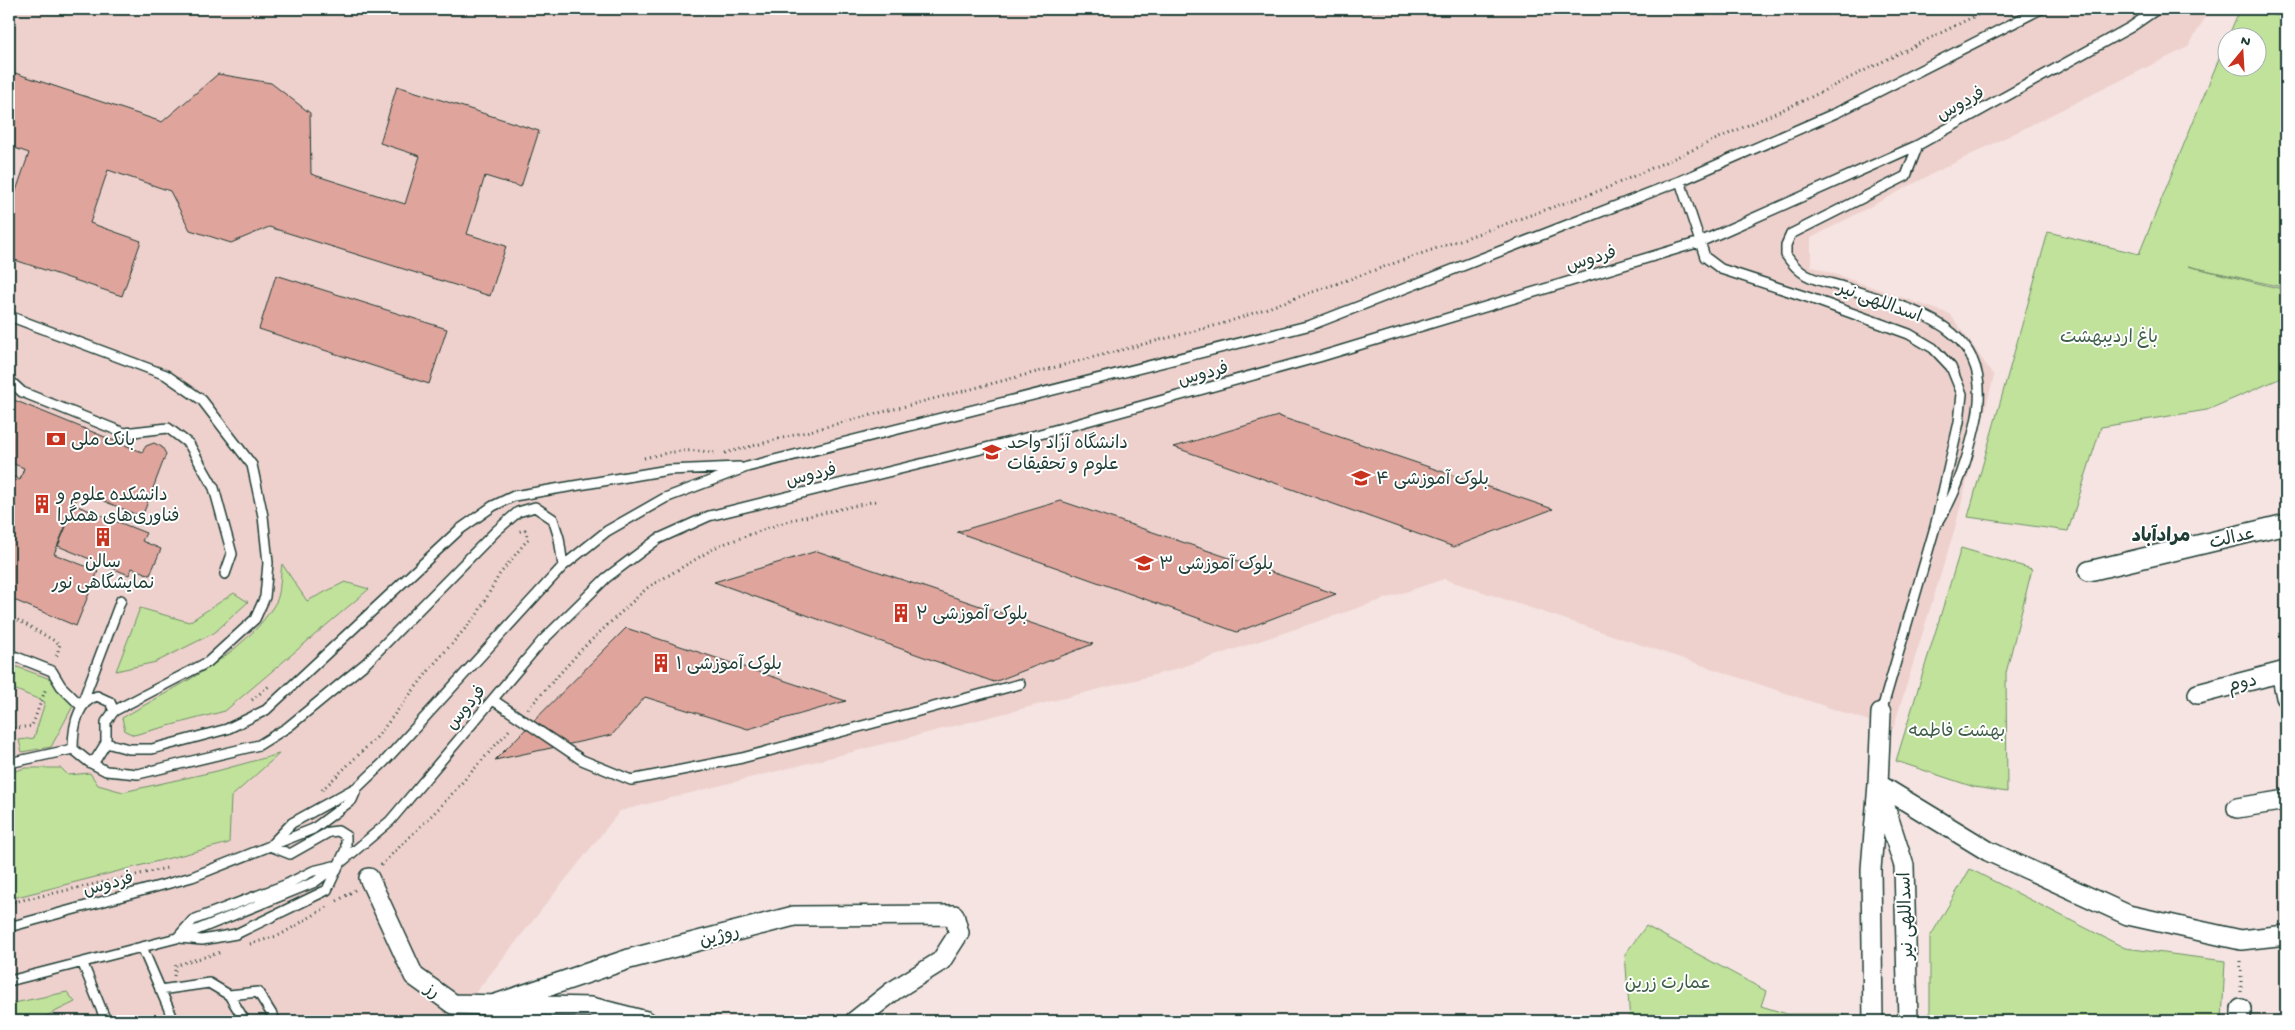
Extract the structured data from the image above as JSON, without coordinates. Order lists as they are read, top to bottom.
{
  "streets": {
    "street": [
      "اسداللهی نیر",
      "عدالت",
      "دوم",
      "روژین",
      "رز"
    ],
    "lane": ["فردوس"]
  },
  "crossings": [
    ["فردوس", "اسداللهی نیر"],
    ["روژین", "رز"]
  ],
  "districts": ["مرادآباد"],
  "parks": ["باغ اردیبهشت", "بهشت فاطمه", "عمارت زرین"],
  "places": {
    "bank": ["بانک ملی"],
    "school or university": ["دانشگاه آزاد واحد علوم و تحقیقات", "بلوک آموزشی ۴", "بلوک آموزشی ۳"],
    "building": [
      "دانشکده علوم و فناوری‌های همگرا",
      "سالن نمایشگاهی نور",
      "بلوک آموزشی ۲",
      "بلوک آموزشی ۱"
    ]
  },
  "north": "top"
}
